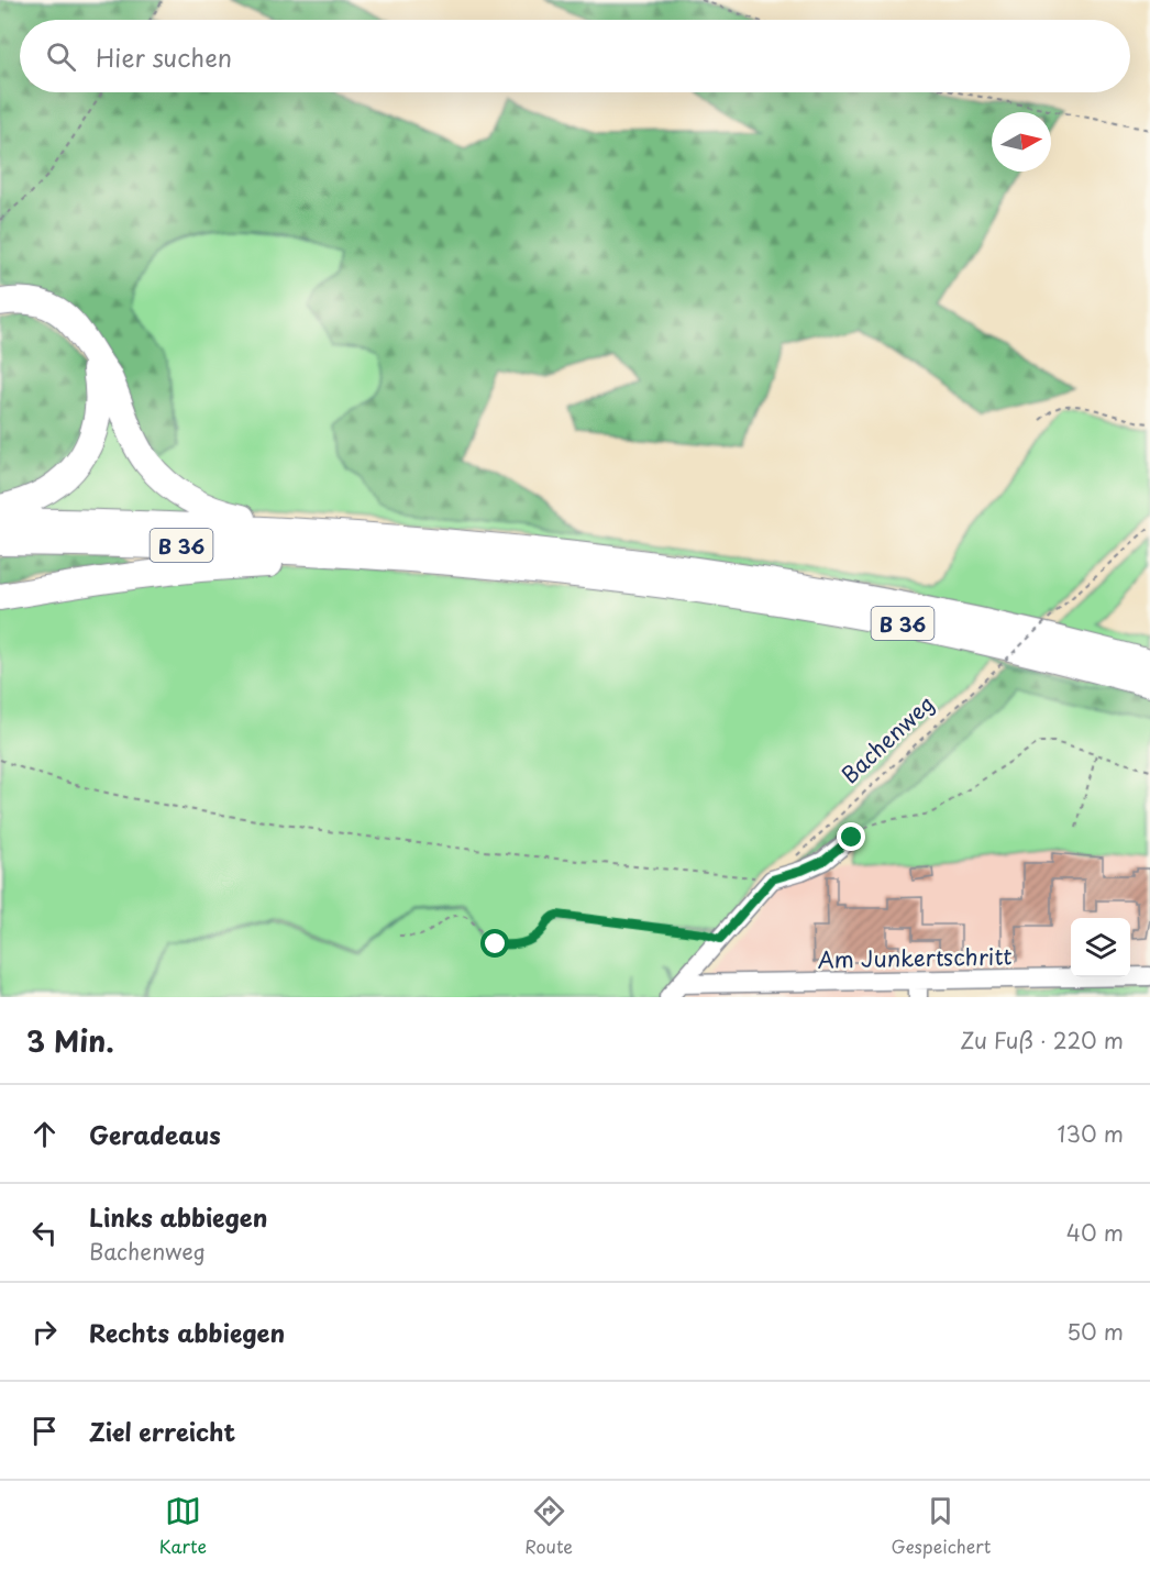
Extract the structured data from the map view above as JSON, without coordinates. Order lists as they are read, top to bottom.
{
  "streets": {
    "highway": ["B 36"],
    "street": ["Am Junkertschritt"],
    "path": ["Bachenweg"]
  },
  "north": "right",
  "page": {
    "search": "Hier suchen",
    "heading": ["3 Min.", "Zu Fuß · 220 m"],
    "list": [
      ["Geradeaus", "130 m"],
      ["Links abbiegen", "Bachenweg", "40 m"],
      ["Rechts abbiegen", "50 m"],
      "Ziel erreicht"
    ],
    "nav": ["Karte", "Route", "Gespeichert"]
  }
}
